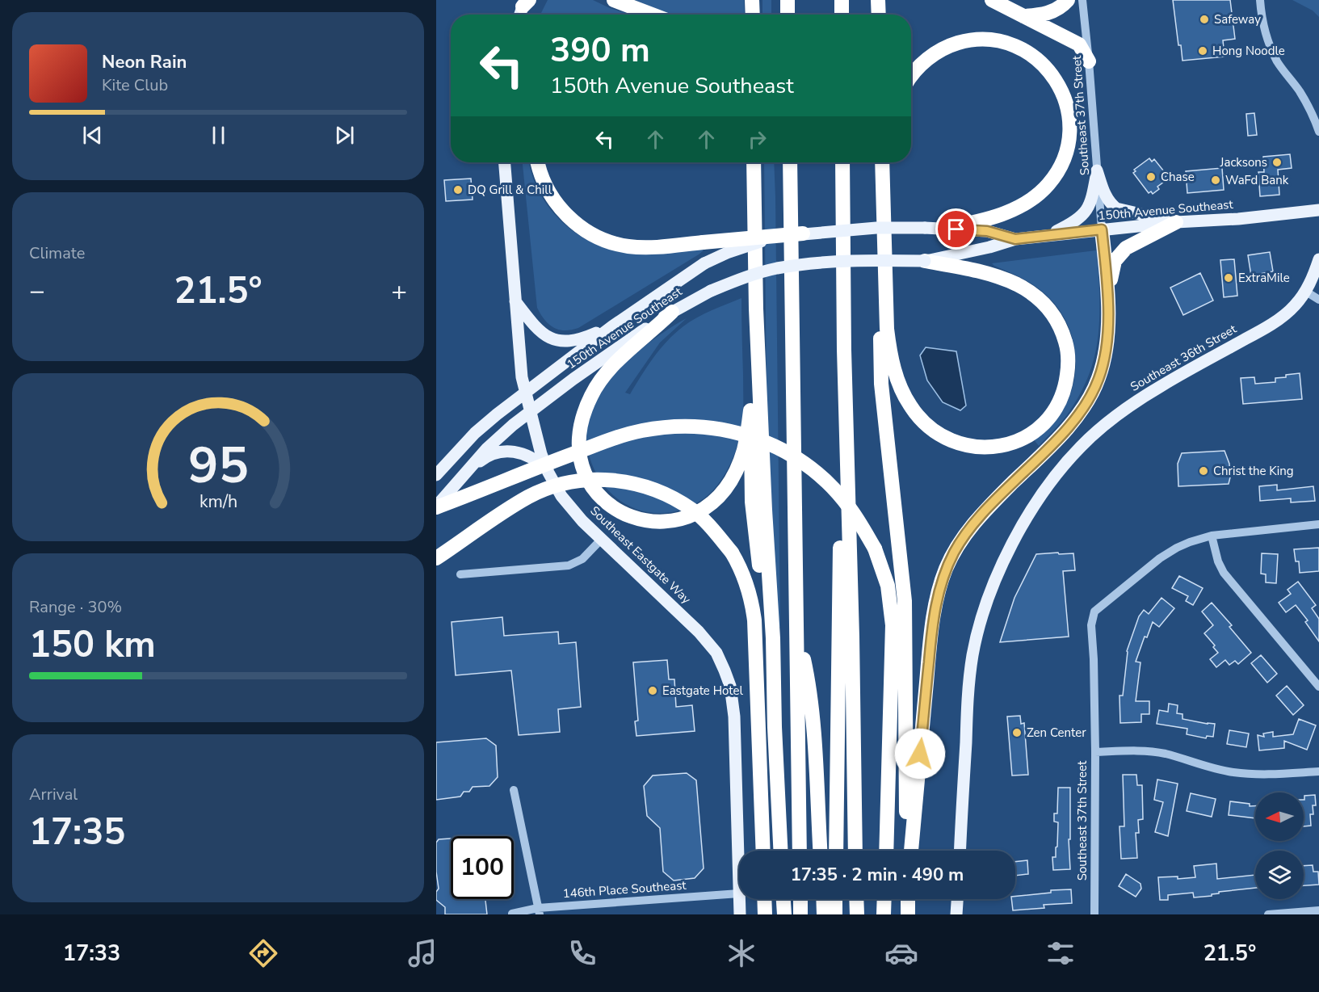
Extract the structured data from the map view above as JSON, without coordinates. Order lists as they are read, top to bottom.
{
  "streets": {
    "main road": ["150th Avenue Southeast", "Southeast 36th Street", "Southeast Eastgate Way"],
    "street": ["Southeast 37th Street", "146th Place Southeast"]
  },
  "crossings": [
    ["Southeast 37th Street", "150th Avenue Southeast"],
    ["150th Avenue Southeast", "Southeast Eastgate Way"],
    ["Southeast Eastgate Way", "146th Place Southeast"]
  ],
  "places": [
    "Safeway",
    "Hong Noodle",
    "Jacksons",
    "Chase",
    "WaFd Bank",
    "DQ Grill & Chill",
    "ExtraMile",
    "Christ the King",
    "Eastgate Hotel",
    "Zen Center"
  ],
  "north": "left",
  "page": {
    "turn": ["390 m", "150th Avenue Southeast"],
    "song": ["Neon Rain", "Kite Club"],
    "tile": [
      "Climate",
      ["Range · 30%", "150 km"],
      ["Arrival", "17:35"]
    ],
    "heat": ["−", "21.5°", "+"],
    "limit": "100",
    "trip": "17:35 · 2 min · 490 m",
    "tabs": ["17:33", "21.5°"],
    "gauge": ["95", "km/h"]
  }
}
